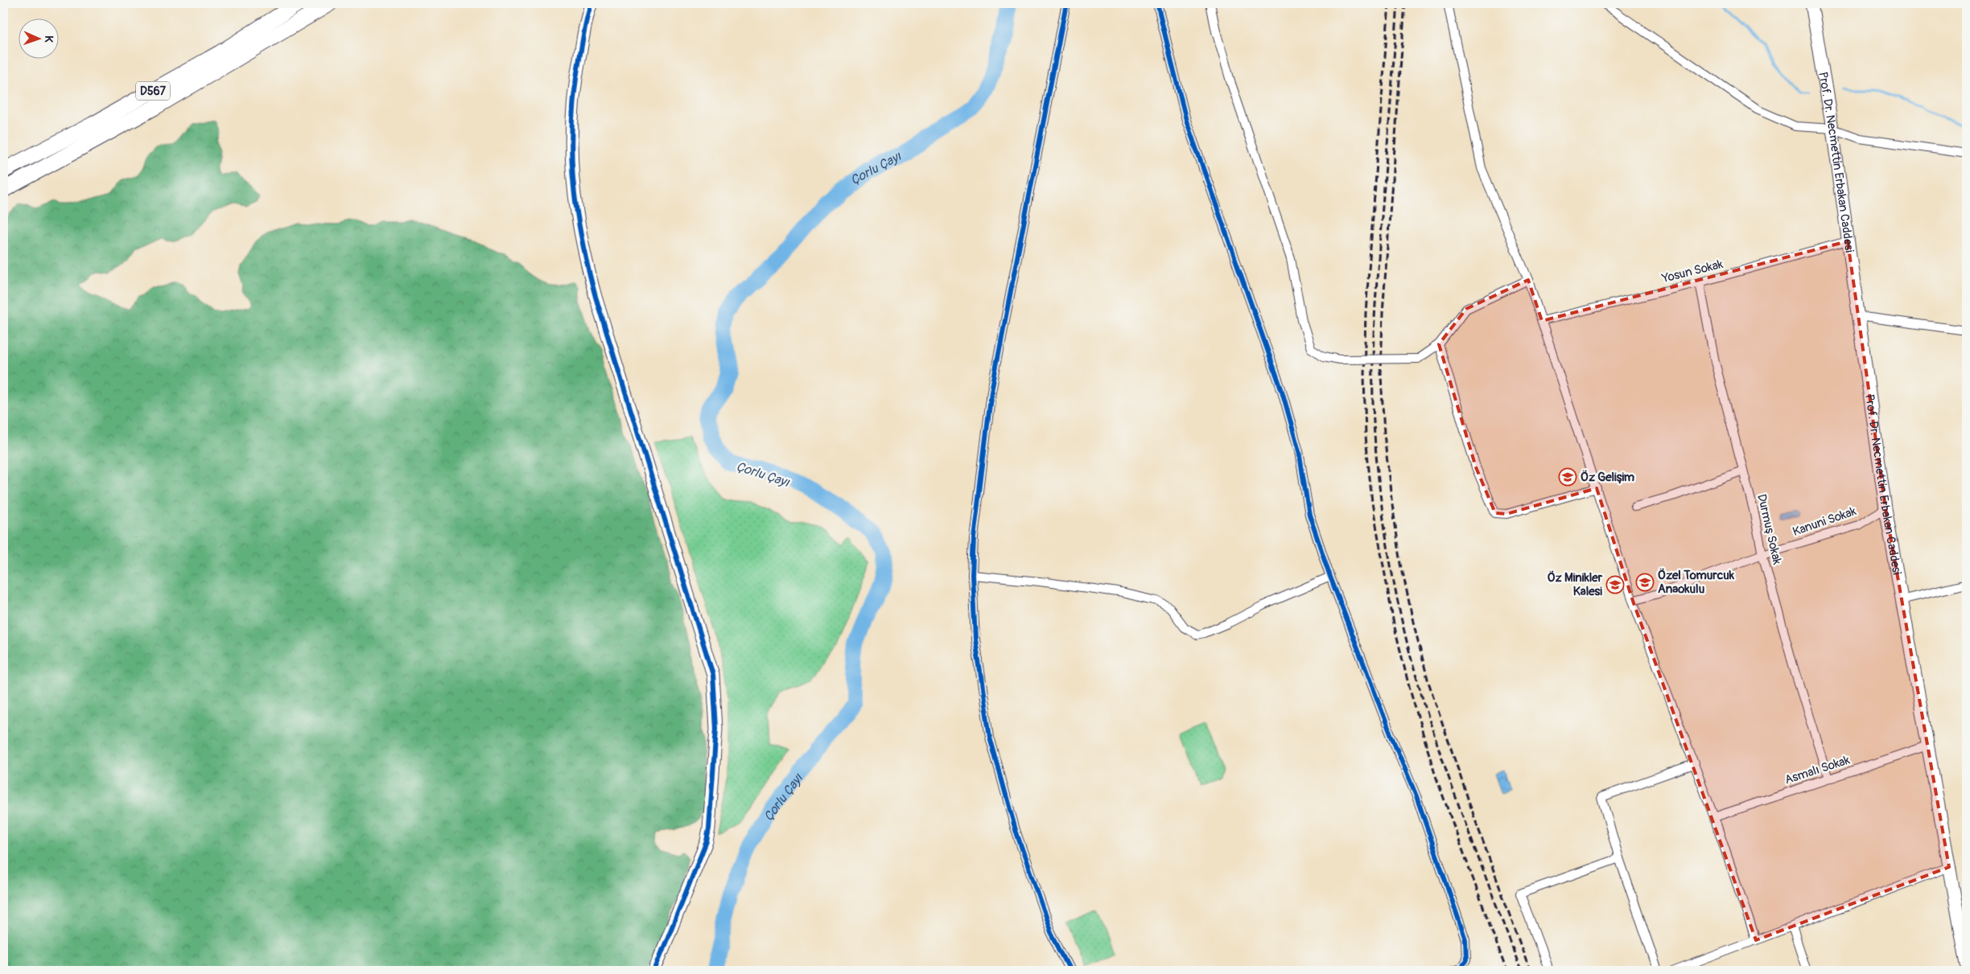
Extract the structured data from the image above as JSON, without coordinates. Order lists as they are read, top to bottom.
{
  "streets": {
    "highway": ["D567"],
    "street": [
      "Prof. Dr. Necmettin Erbakan Caddesi",
      "Yosun Sokak",
      "Kanuni Sokak",
      "Durmuş Sokak",
      "Asmalı Sokak"
    ]
  },
  "crossings": [
    ["Prof. Dr. Necmettin Erbakan Caddesi", "Yosun Sokak"],
    ["Prof. Dr. Necmettin Erbakan Caddesi", "Kanuni Sokak"],
    ["Prof. Dr. Necmettin Erbakan Caddesi", "Asmalı Sokak"],
    ["Yosun Sokak", "Durmuş Sokak"],
    ["Kanuni Sokak", "Durmuş Sokak"],
    ["Durmuş Sokak", "Asmalı Sokak"]
  ],
  "water": ["Çorlu Çayı"],
  "places": {
    "school or university": ["Öz Gelişim", "Özel Tomurcuk Anaokulu", "Öz Minikler Kalesi"]
  },
  "north": "right"
}
